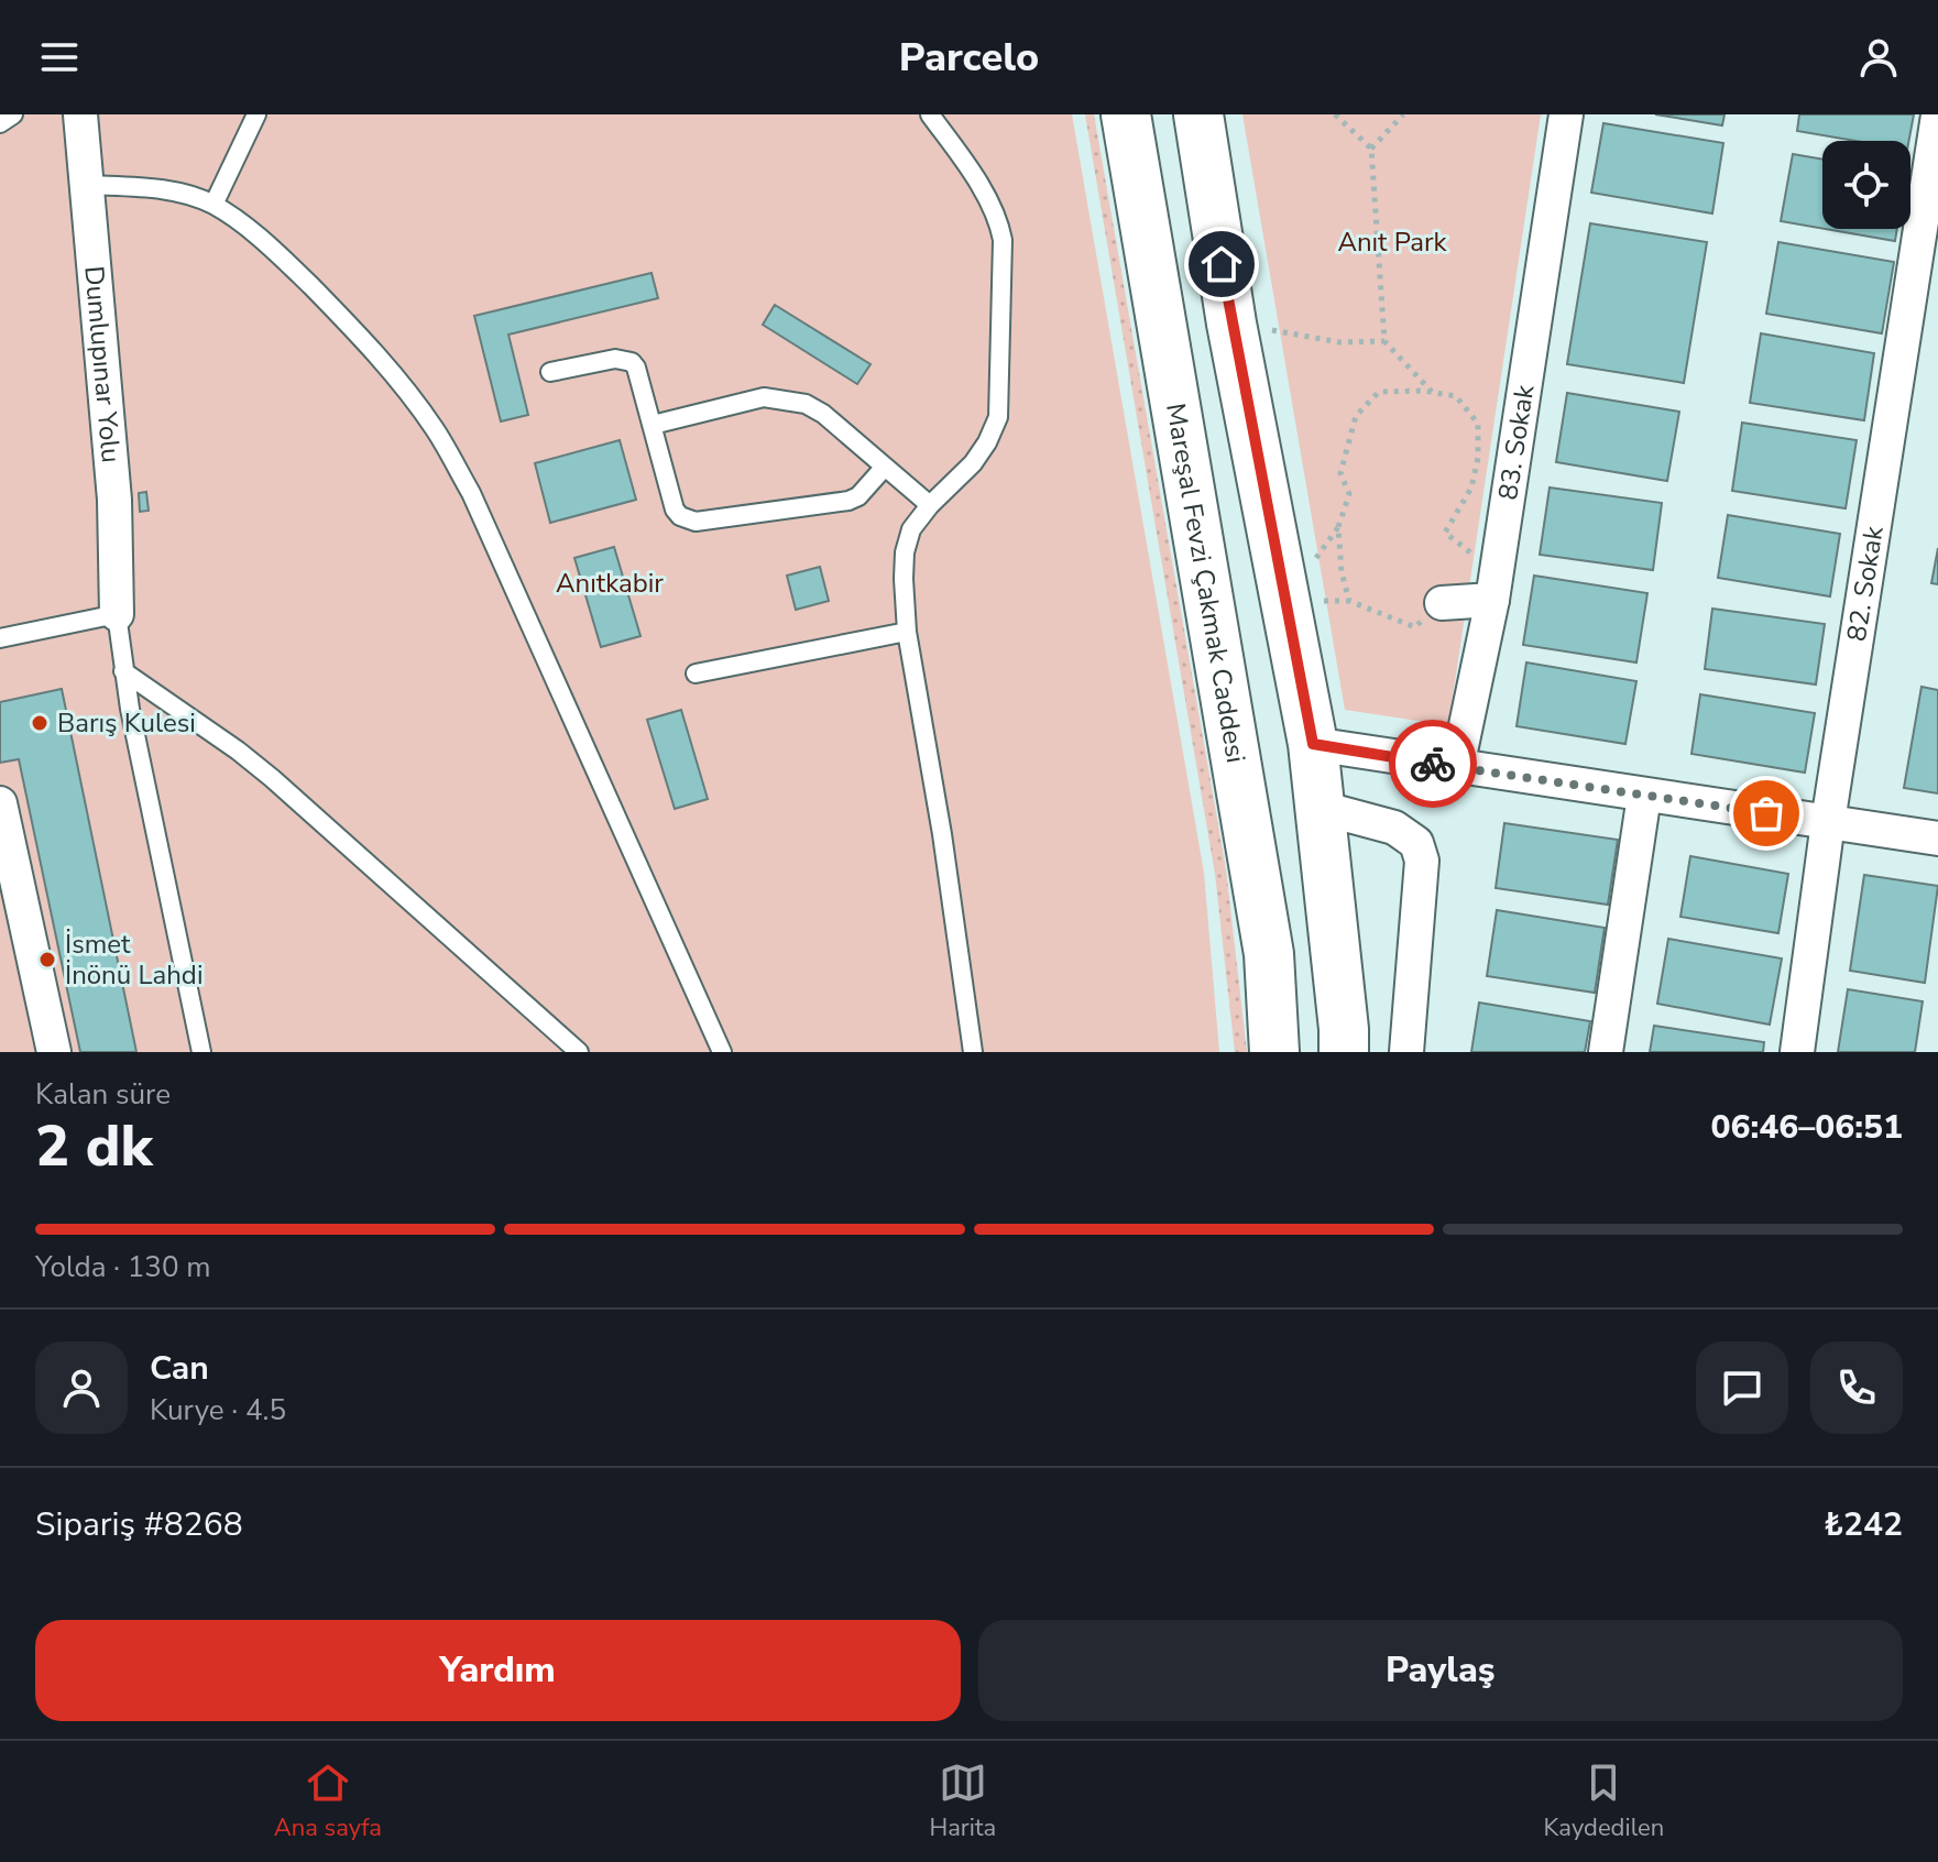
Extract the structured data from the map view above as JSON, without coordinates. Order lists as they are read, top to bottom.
{
  "streets": {
    "main road": ["Mareşal Fevzi Çakmak Caddesi"],
    "street": ["Dumlupınar Yolu", "83. Sokak", "82. Sokak"]
  },
  "parks": ["Anıt Park", "Anıtkabir"],
  "places": ["Barış Kulesi", "İsmet İnönü Lahdi"],
  "page": {
    "header": "Parcelo",
    "heading": ["2 dk", "Kalan süre", "06:46–06:51"],
    "panel": [
      "Can",
      "Kurye · 4.5",
      "Sipariş #8268",
      "₺242"
    ],
    "bar": "Yolda · 130 m",
    "buttons": ["Yardım", "Paylaş"],
    "tabs": ["Ana sayfa", "Harita", "Kaydedilen"]
  }
}
